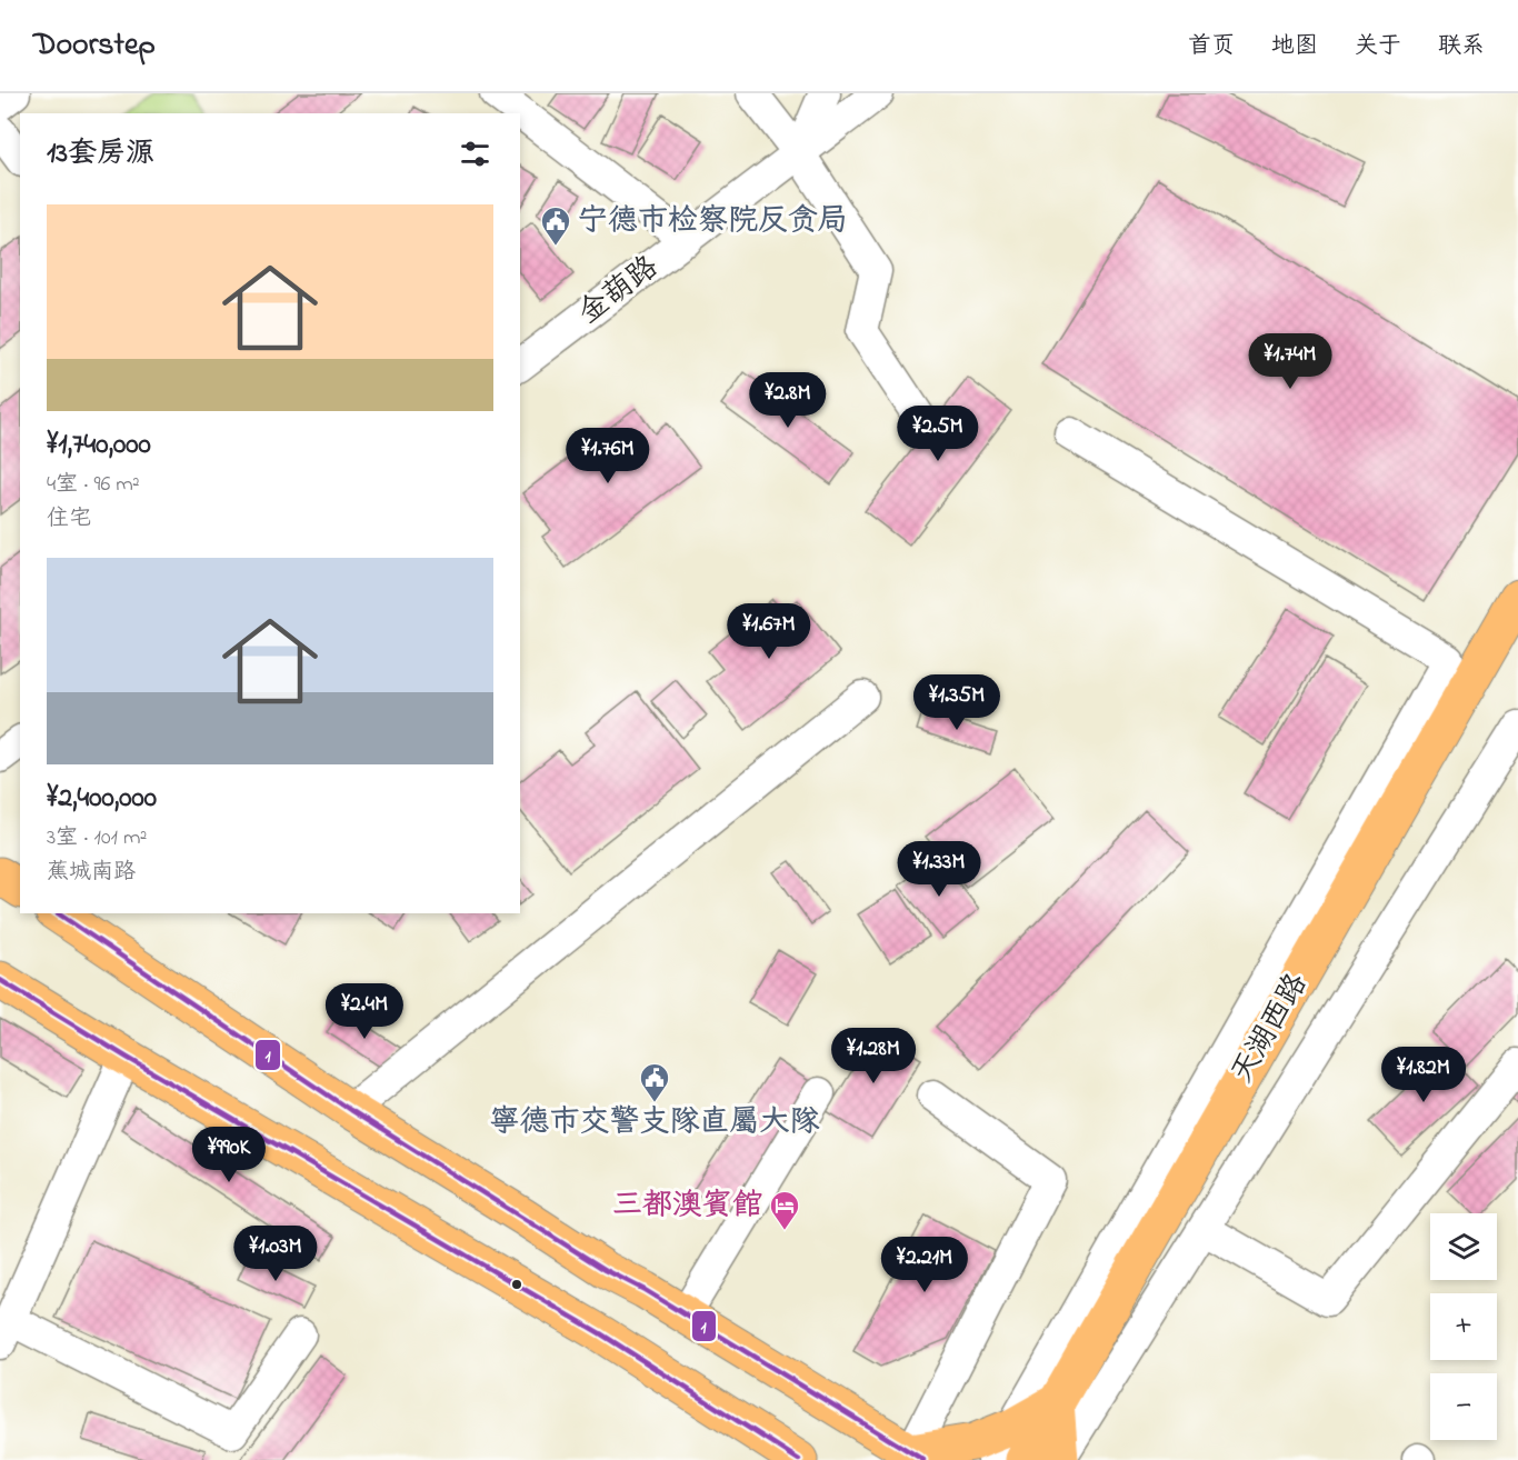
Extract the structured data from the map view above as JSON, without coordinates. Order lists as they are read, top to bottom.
{
  "streets": {
    "main road": ["天湖西路"],
    "street": ["金葫路"]
  },
  "places": {
    "public building": ["宁德市检察院反贪局", "寧德市交警支隊直屬大隊"],
    "hotel": ["三都澳賓館"]
  },
  "lines": ["transit line 1"],
  "page": {
    "header": "Doorstep",
    "nav": [
      "首页",
      "地图",
      "关于",
      "联系"
    ],
    "heading": "13套房源",
    "list": [
      {
        "name": "¥1,740,000",
        "note": "4室 · 96 m² · 住宅"
      },
      {
        "name": "¥2,400,000",
        "note": "3室 · 101 m² · 蕉城南路"
      }
    ],
    "price": [
      "¥1.74M",
      "¥2.8M",
      "¥2.5M",
      "¥1.76M",
      "¥1.67M",
      "¥1.35M",
      "¥1.33M",
      "¥2.4M",
      "¥1.28M",
      "¥1.82M",
      "¥990K",
      "¥1.03M",
      "¥2.21M"
    ],
    "map_buttons": ["+", "−"]
  }
}
